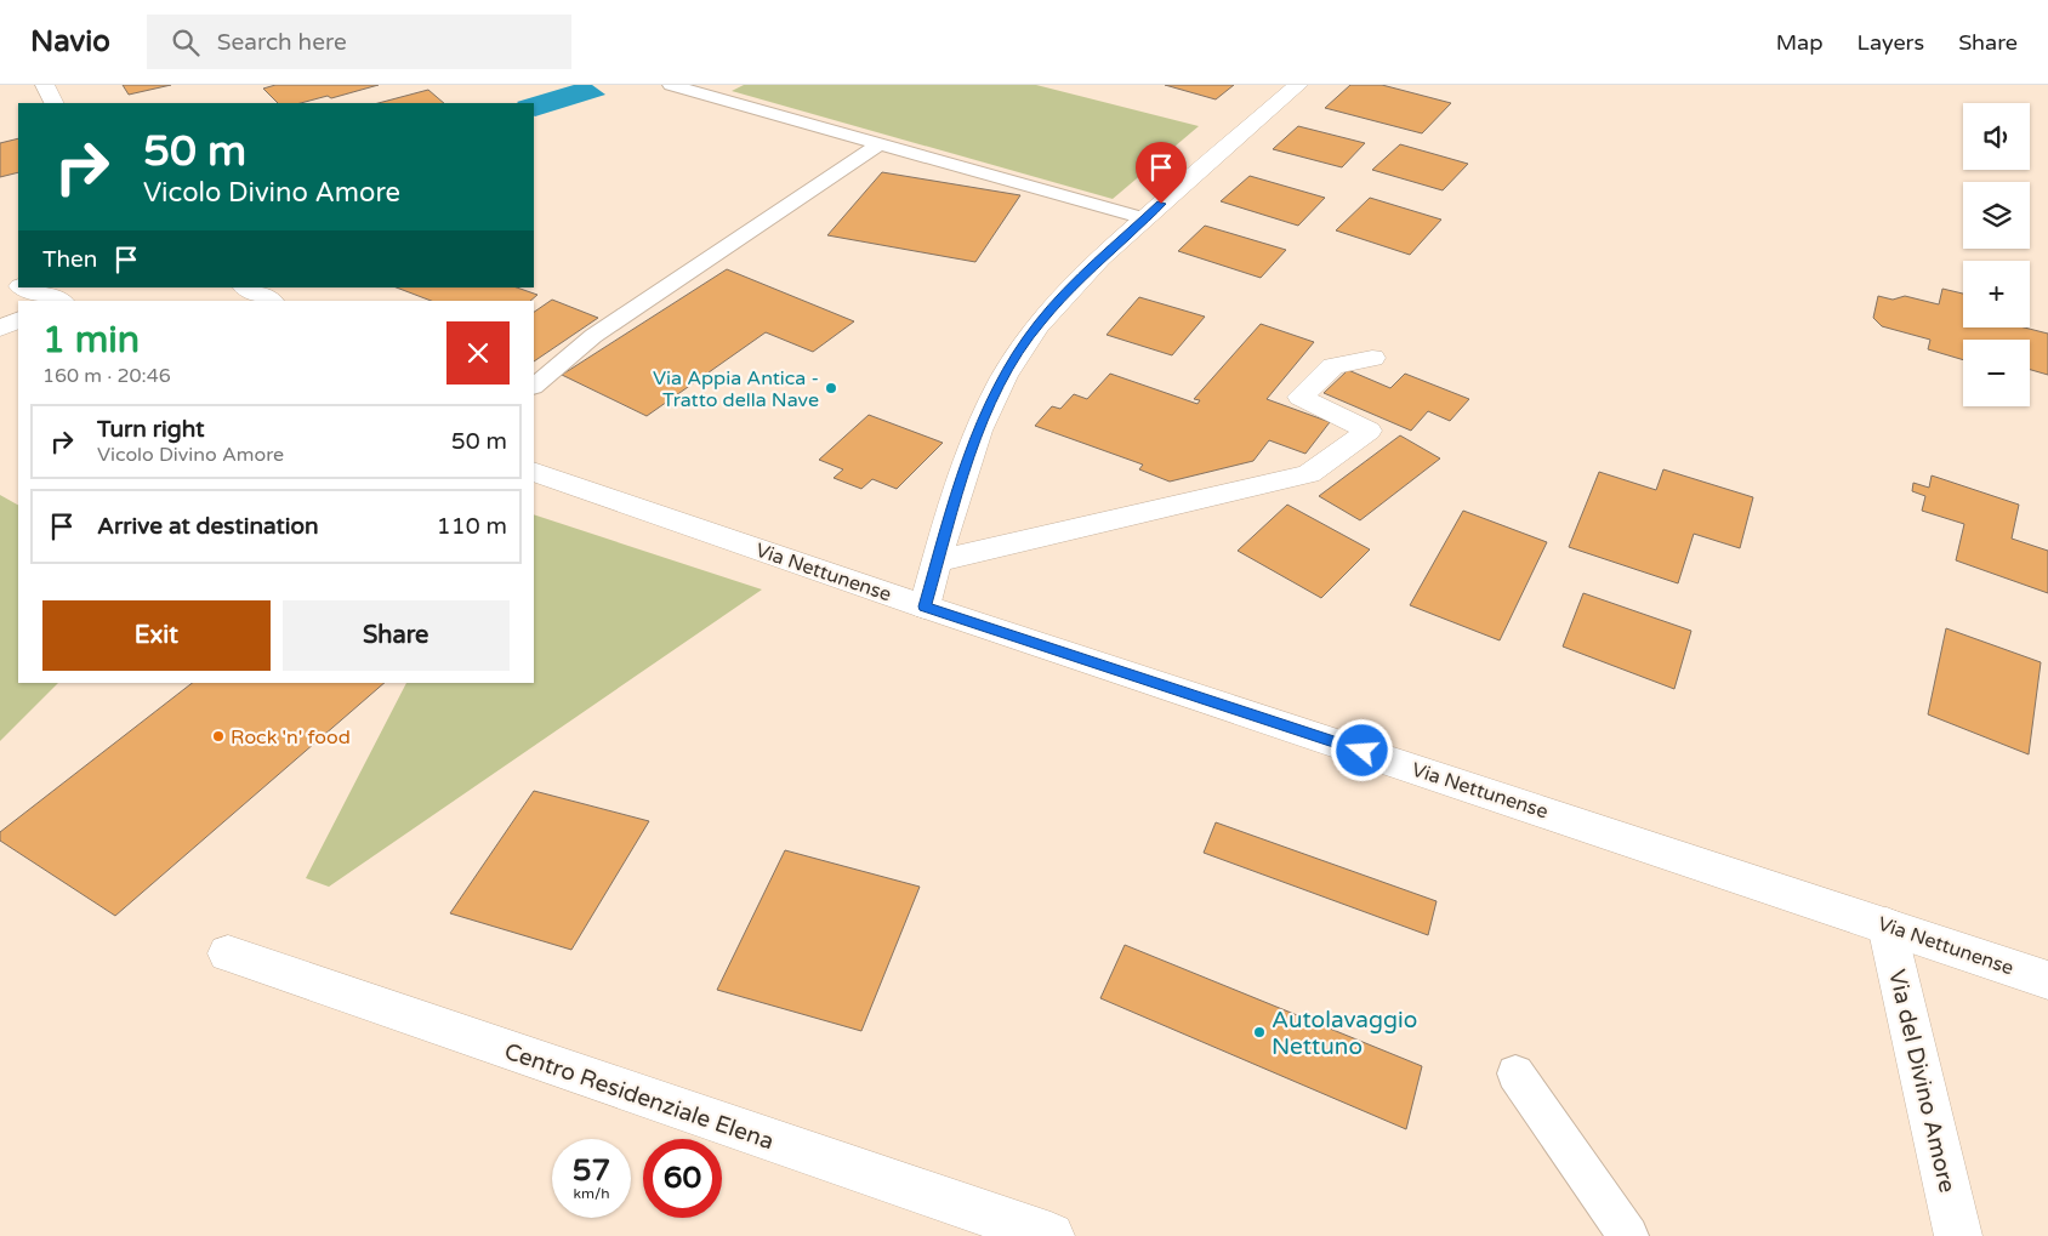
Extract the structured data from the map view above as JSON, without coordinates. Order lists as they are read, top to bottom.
{
  "streets": {
    "street": ["Via Nettunense", "Via del Divino Amore", "Centro Residenziale Elena"]
  },
  "crossings": [
    ["Via Nettunense", "Via del Divino Amore"]
  ],
  "places": ["Via Appia Antica - Tratto della Nave", "Rock 'n' food", "Autolavaggio Nettuno"],
  "page": {
    "header": "Navio",
    "search": "Search here",
    "nav": ["Map", "Layers", "Share"],
    "map_buttons": ["+", "−"],
    "turn": ["50 m", "Vicolo Divino Amore"],
    "then": "Then",
    "heading": ["1 min", "160 m · 20:46"],
    "list": [
      {
        "name": "Turn right",
        "note": "Vicolo Divino Amore",
        "value": "50 m"
      },
      {
        "name": "Arrive at destination",
        "value": "110 m"
      }
    ],
    "buttons": ["Exit", "Share"],
    "speed": "57 km/h",
    "limit": "60"
  }
}
